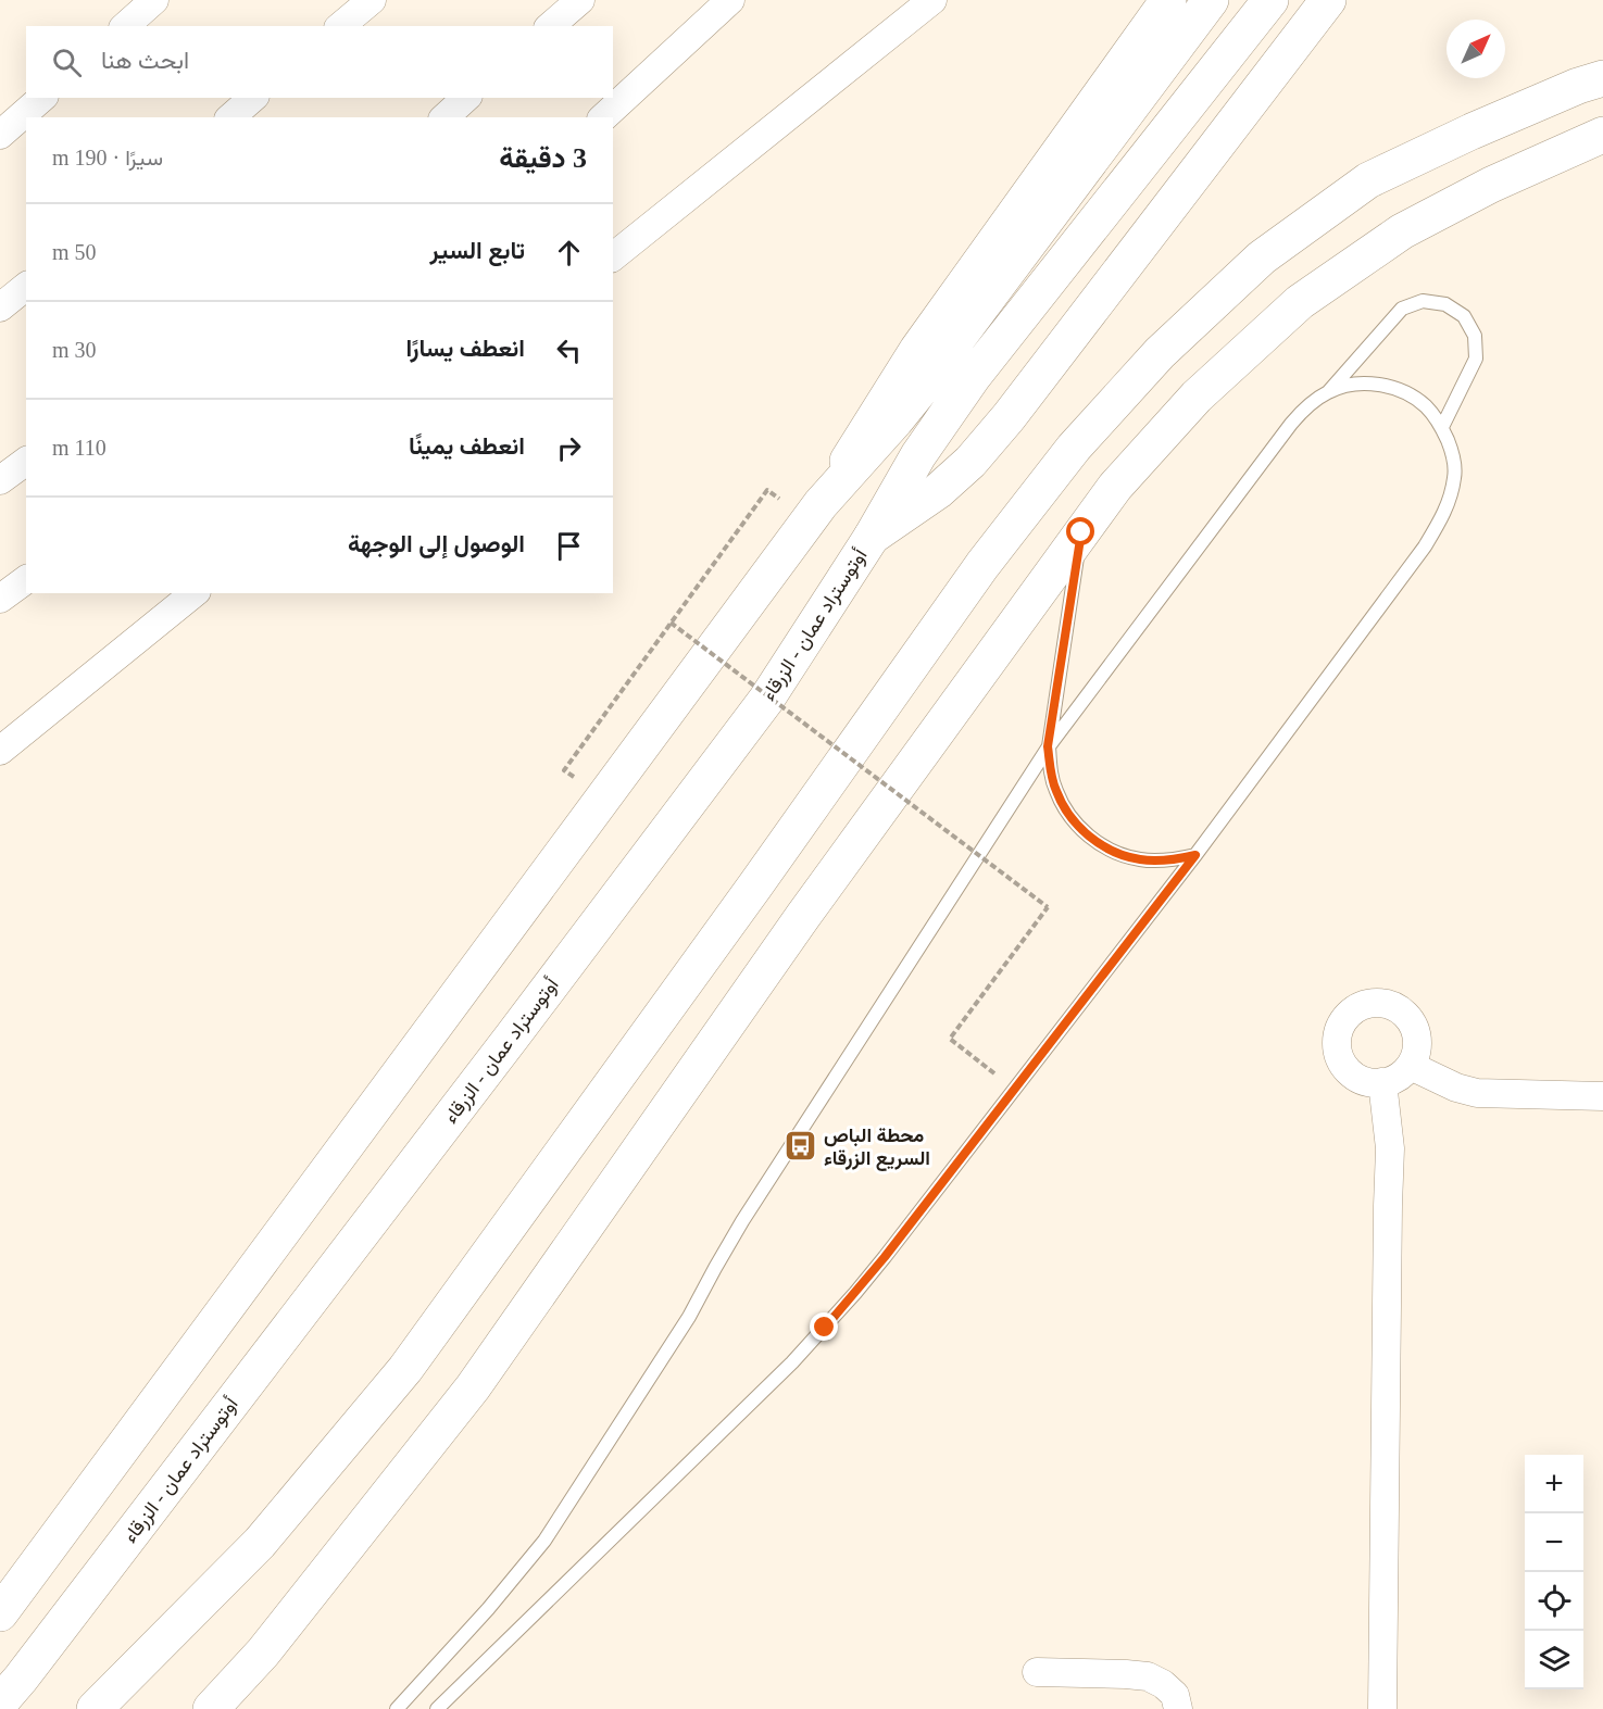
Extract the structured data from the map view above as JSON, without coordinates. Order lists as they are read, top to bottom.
{
  "streets": {
    "main road": ["أوتوستراد عمان - الزرقاء"]
  },
  "places": {
    "bus stop": ["محطة الباص السريع الزرقاء"]
  },
  "north": "top right",
  "page": {
    "search": "ابحث هنا",
    "heading": ["3 دقيقة", "سيرًا · 190 m"],
    "list": [
      ["تابع السير", "50 m"],
      ["انعطف يسارًا", "30 m"],
      ["انعطف يمينًا", "110 m"],
      "الوصول إلى الوجهة"
    ],
    "map_buttons": ["+", "−"]
  }
}
